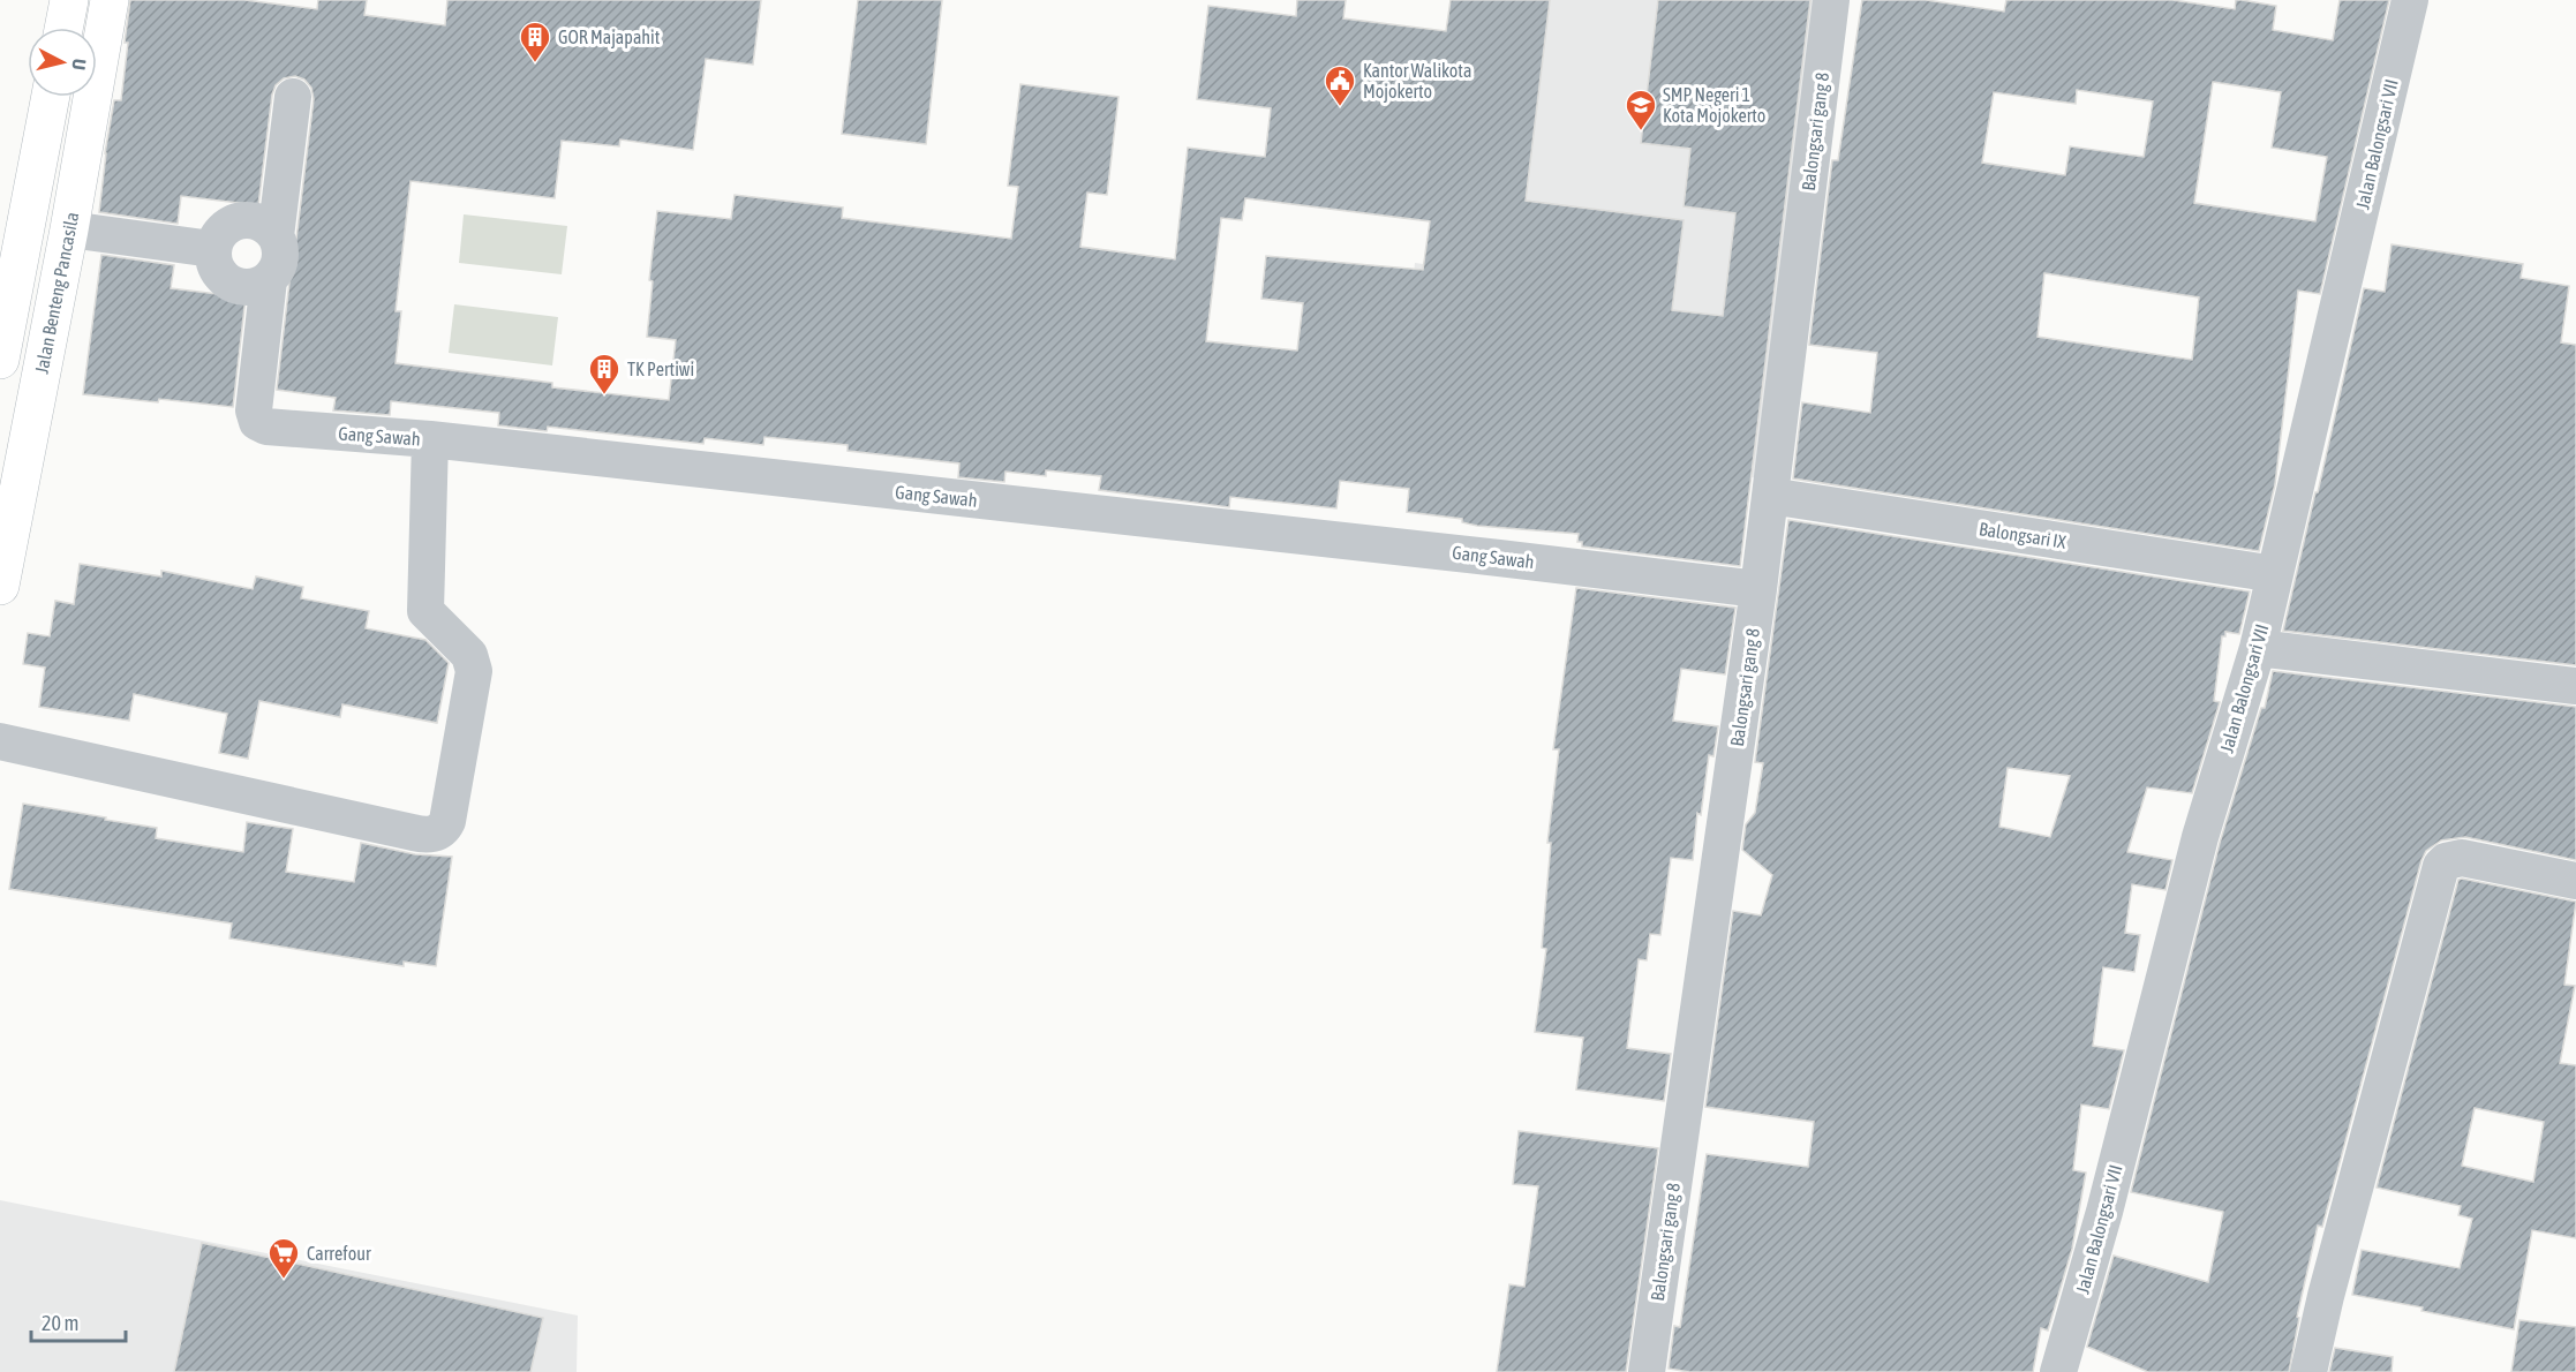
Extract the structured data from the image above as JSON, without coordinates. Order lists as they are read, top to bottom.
{
  "streets": {
    "street": [
      "Balongsari gang 8",
      "Jalan Balongsari VII",
      "Jalan Benteng Pancasila",
      "Gang Sawah",
      "Balongsari IX"
    ]
  },
  "crossings": [
    ["Balongsari gang 8", "Gang Sawah"],
    ["Balongsari gang 8", "Balongsari IX"],
    ["Jalan Balongsari VII", "Balongsari IX"]
  ],
  "places": {
    "building": ["GOR Majapahit", "TK Pertiwi"],
    "public building": ["Kantor Walikota Mojokerto"],
    "school or university": ["SMP Negeri 1 Kota Mojokerto"],
    "supermarket": ["Carrefour"]
  },
  "scale_bar": "20 m",
  "north": "right"
}
